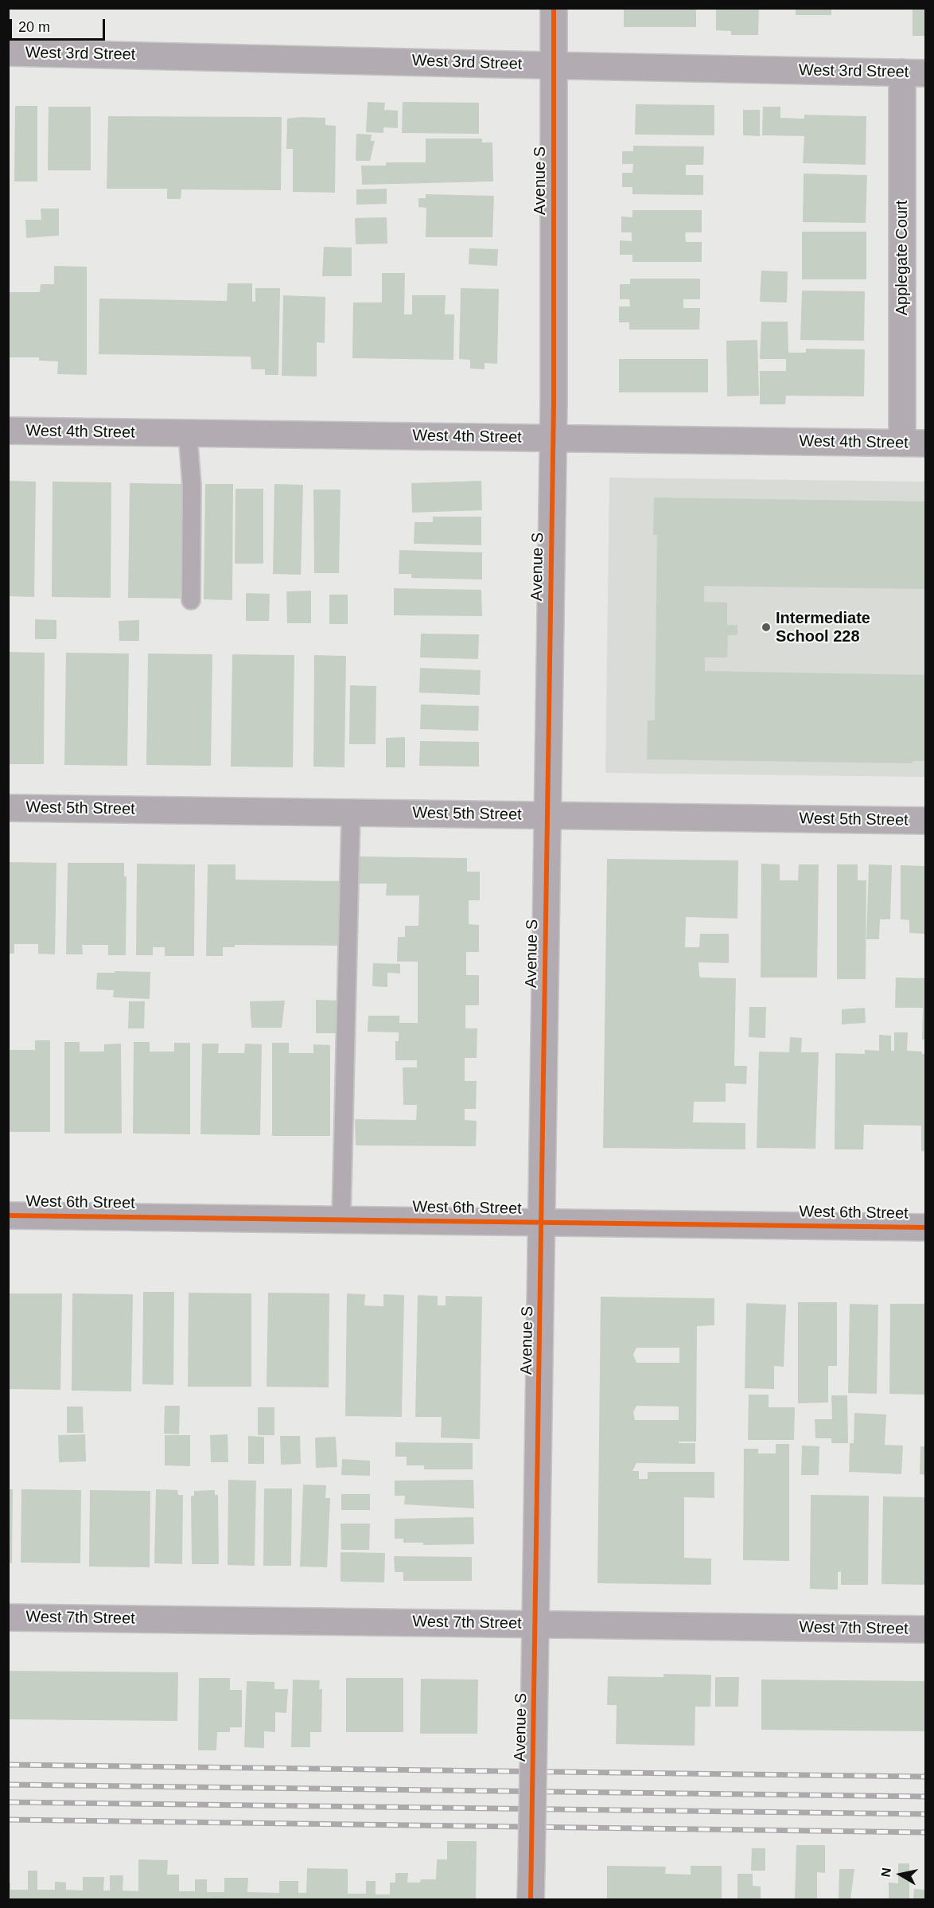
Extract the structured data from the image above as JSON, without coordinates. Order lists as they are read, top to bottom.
{
  "streets": {
    "street": [
      "West 3rd Street",
      "Avenue S",
      "Applegate Court",
      "West 4th Street",
      "West 5th Street",
      "West 6th Street",
      "West 7th Street"
    ]
  },
  "crossings": [
    ["West 3rd Street", "Avenue S"],
    ["West 3rd Street", "Applegate Court"],
    ["Avenue S", "West 4th Street"],
    ["Avenue S", "West 5th Street"],
    ["Avenue S", "West 6th Street"],
    ["Avenue S", "West 7th Street"],
    ["Applegate Court", "West 4th Street"]
  ],
  "places": ["Intermediate School 228"],
  "scale_bar": "20 m",
  "north": "left"
}
